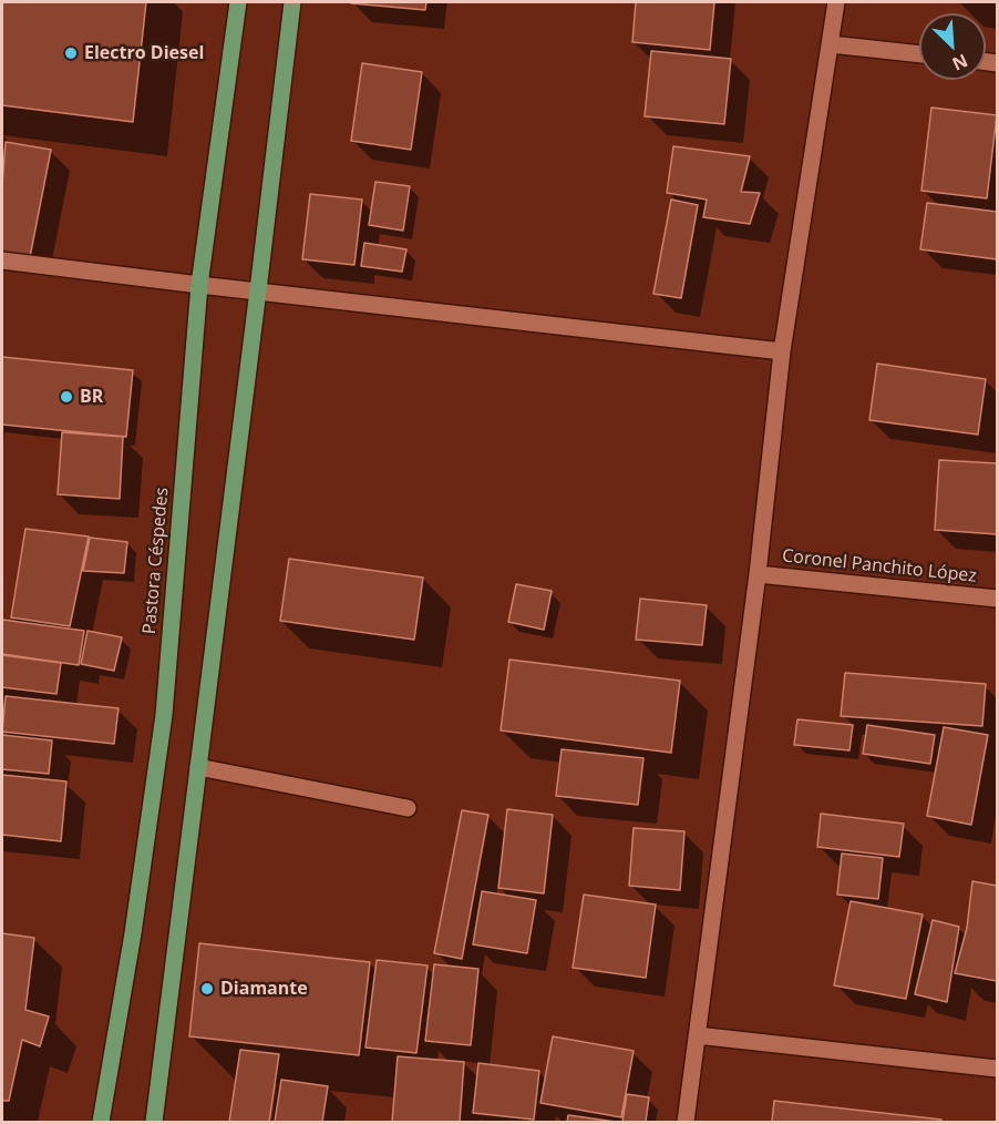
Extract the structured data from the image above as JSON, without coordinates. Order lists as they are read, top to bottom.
{
  "streets": {
    "main road": ["Pastora Céspedes"],
    "street": ["Coronel Panchito López"]
  },
  "places": ["Electro Diesel", "BR", "Diamante"],
  "north": "bottom right"
}
